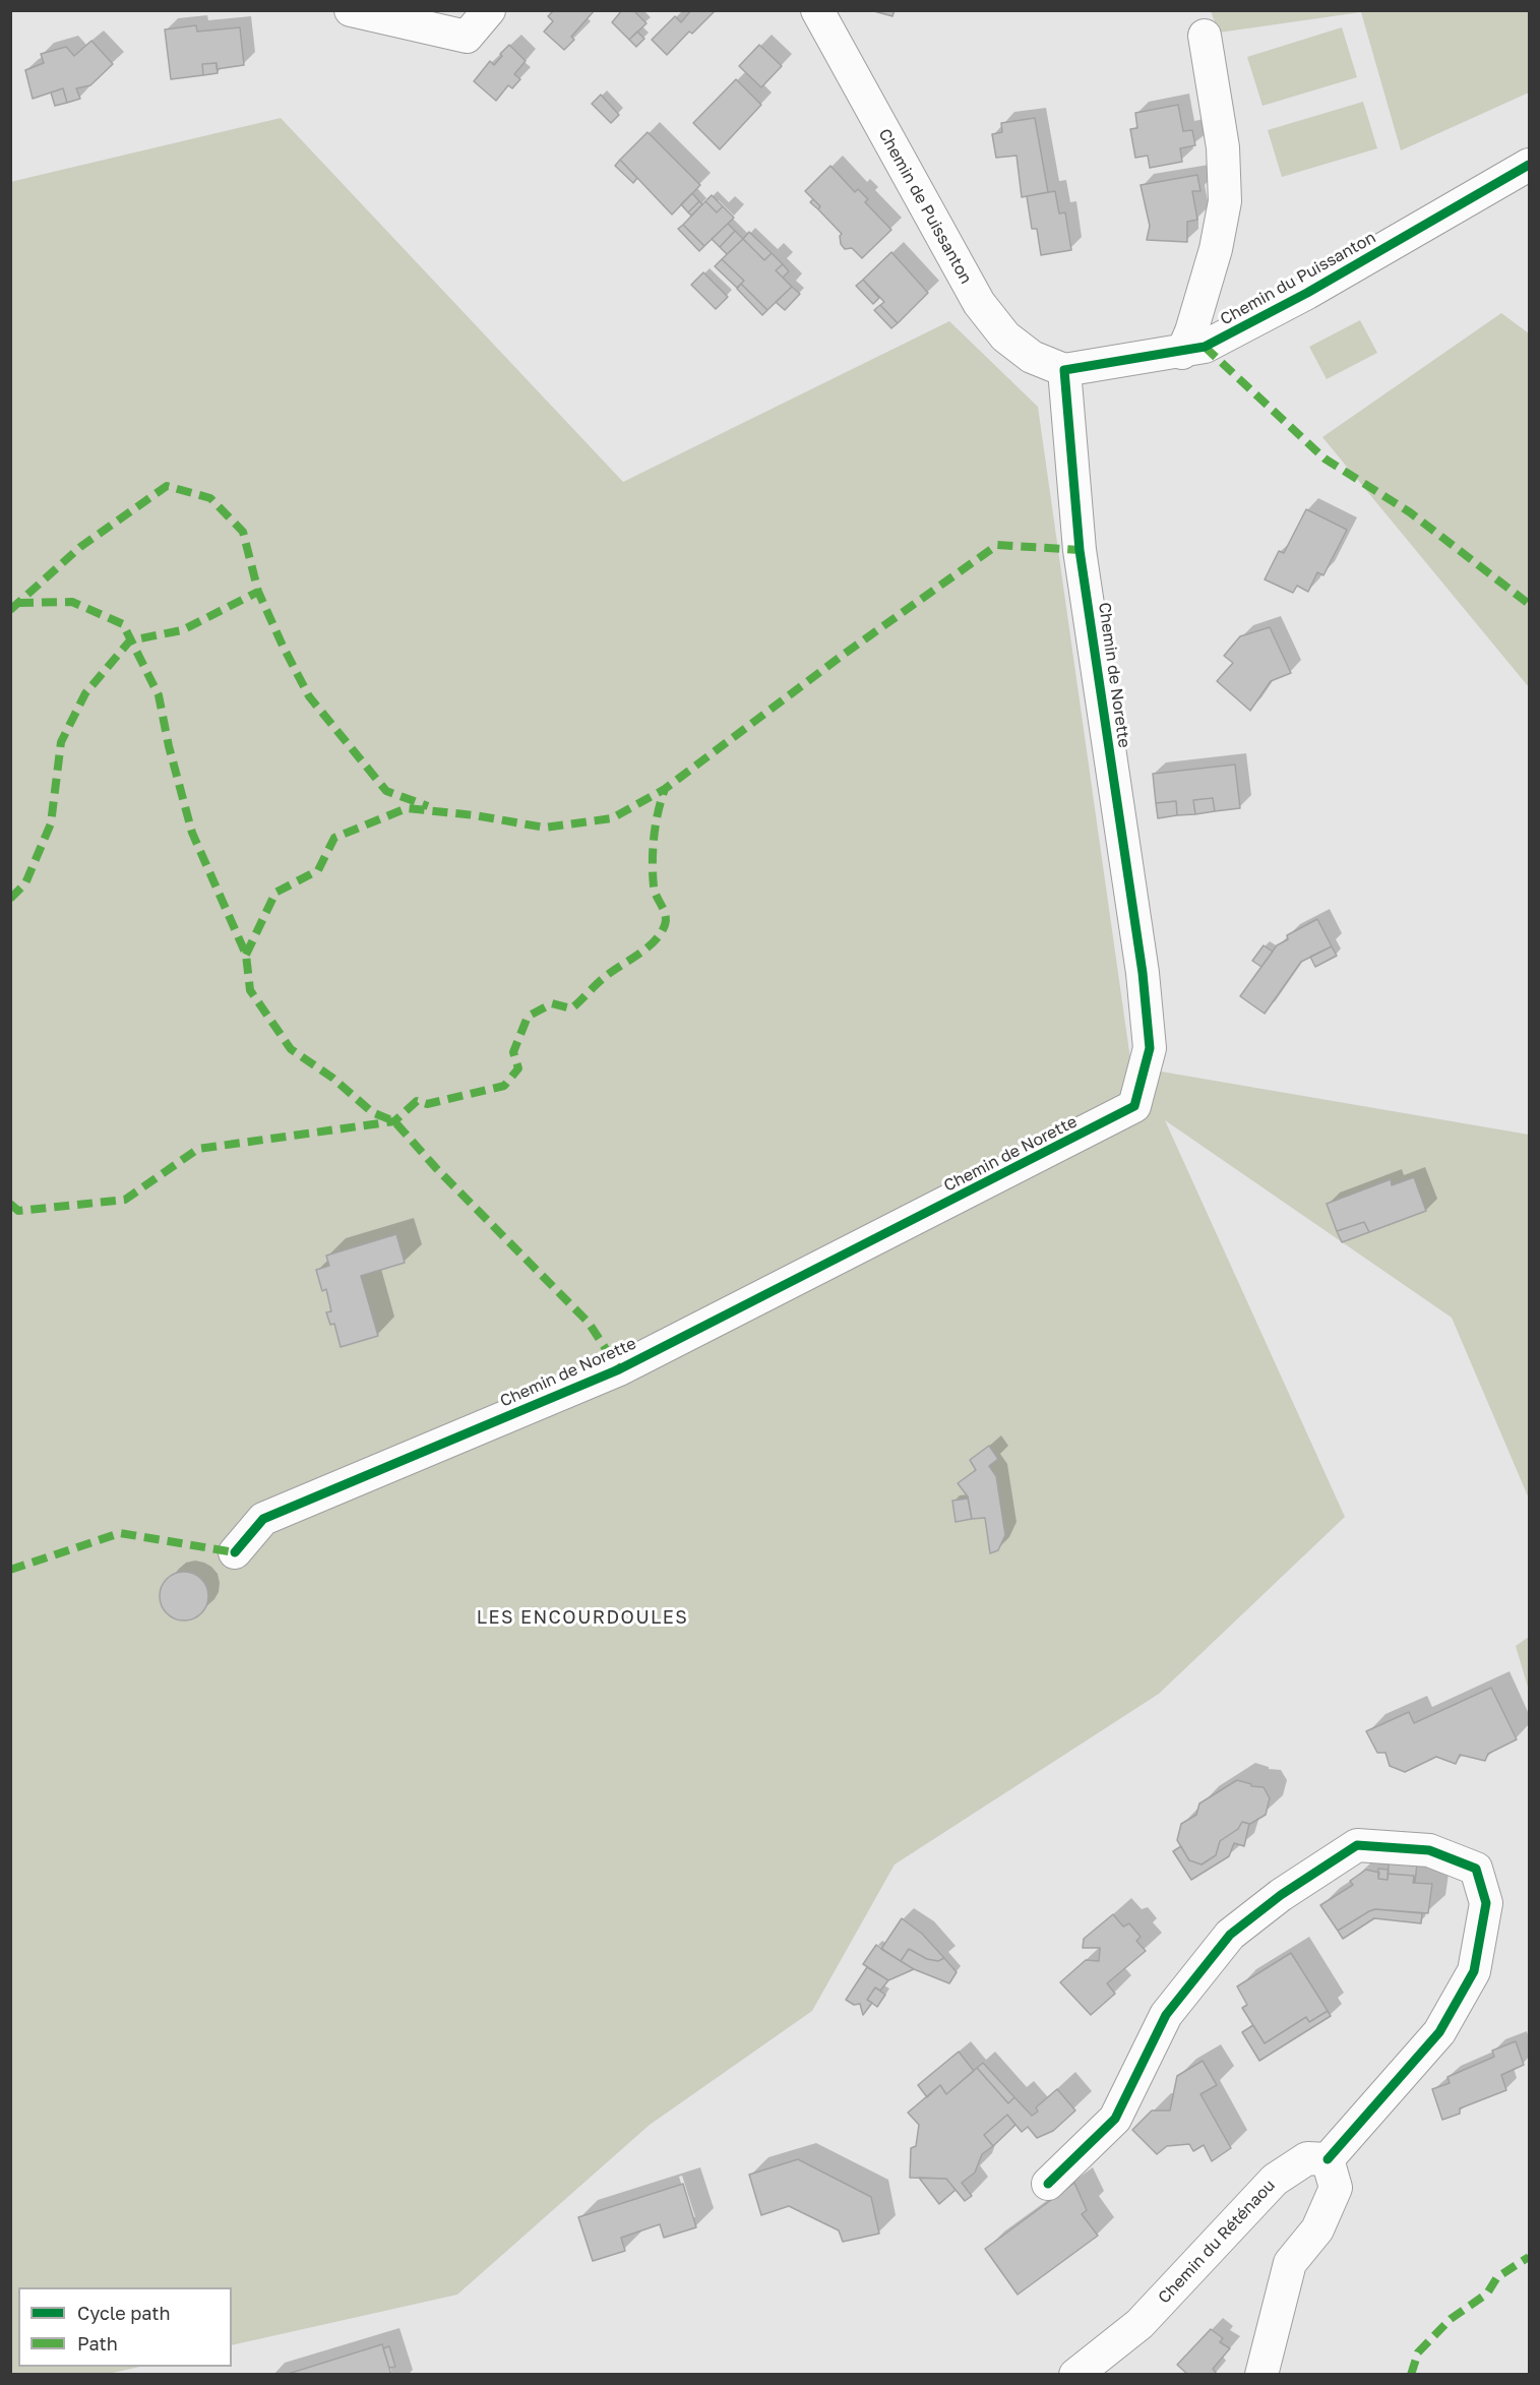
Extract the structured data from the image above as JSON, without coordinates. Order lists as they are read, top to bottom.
{
  "streets": {
    "street": [
      "Chemin de Puissanton",
      "Chemin du Puissanton",
      "Chemin de Norette",
      "Chemin du Réténaou"
    ]
  },
  "crossings": [
    ["Chemin de Puissanton", "Chemin du Puissanton"],
    ["Chemin de Puissanton", "Chemin de Norette"],
    ["Chemin du Puissanton", "Chemin de Norette"]
  ],
  "districts": ["LES ENCOURDOULES"],
  "legend": ["Cycle path", "Path"]
}
